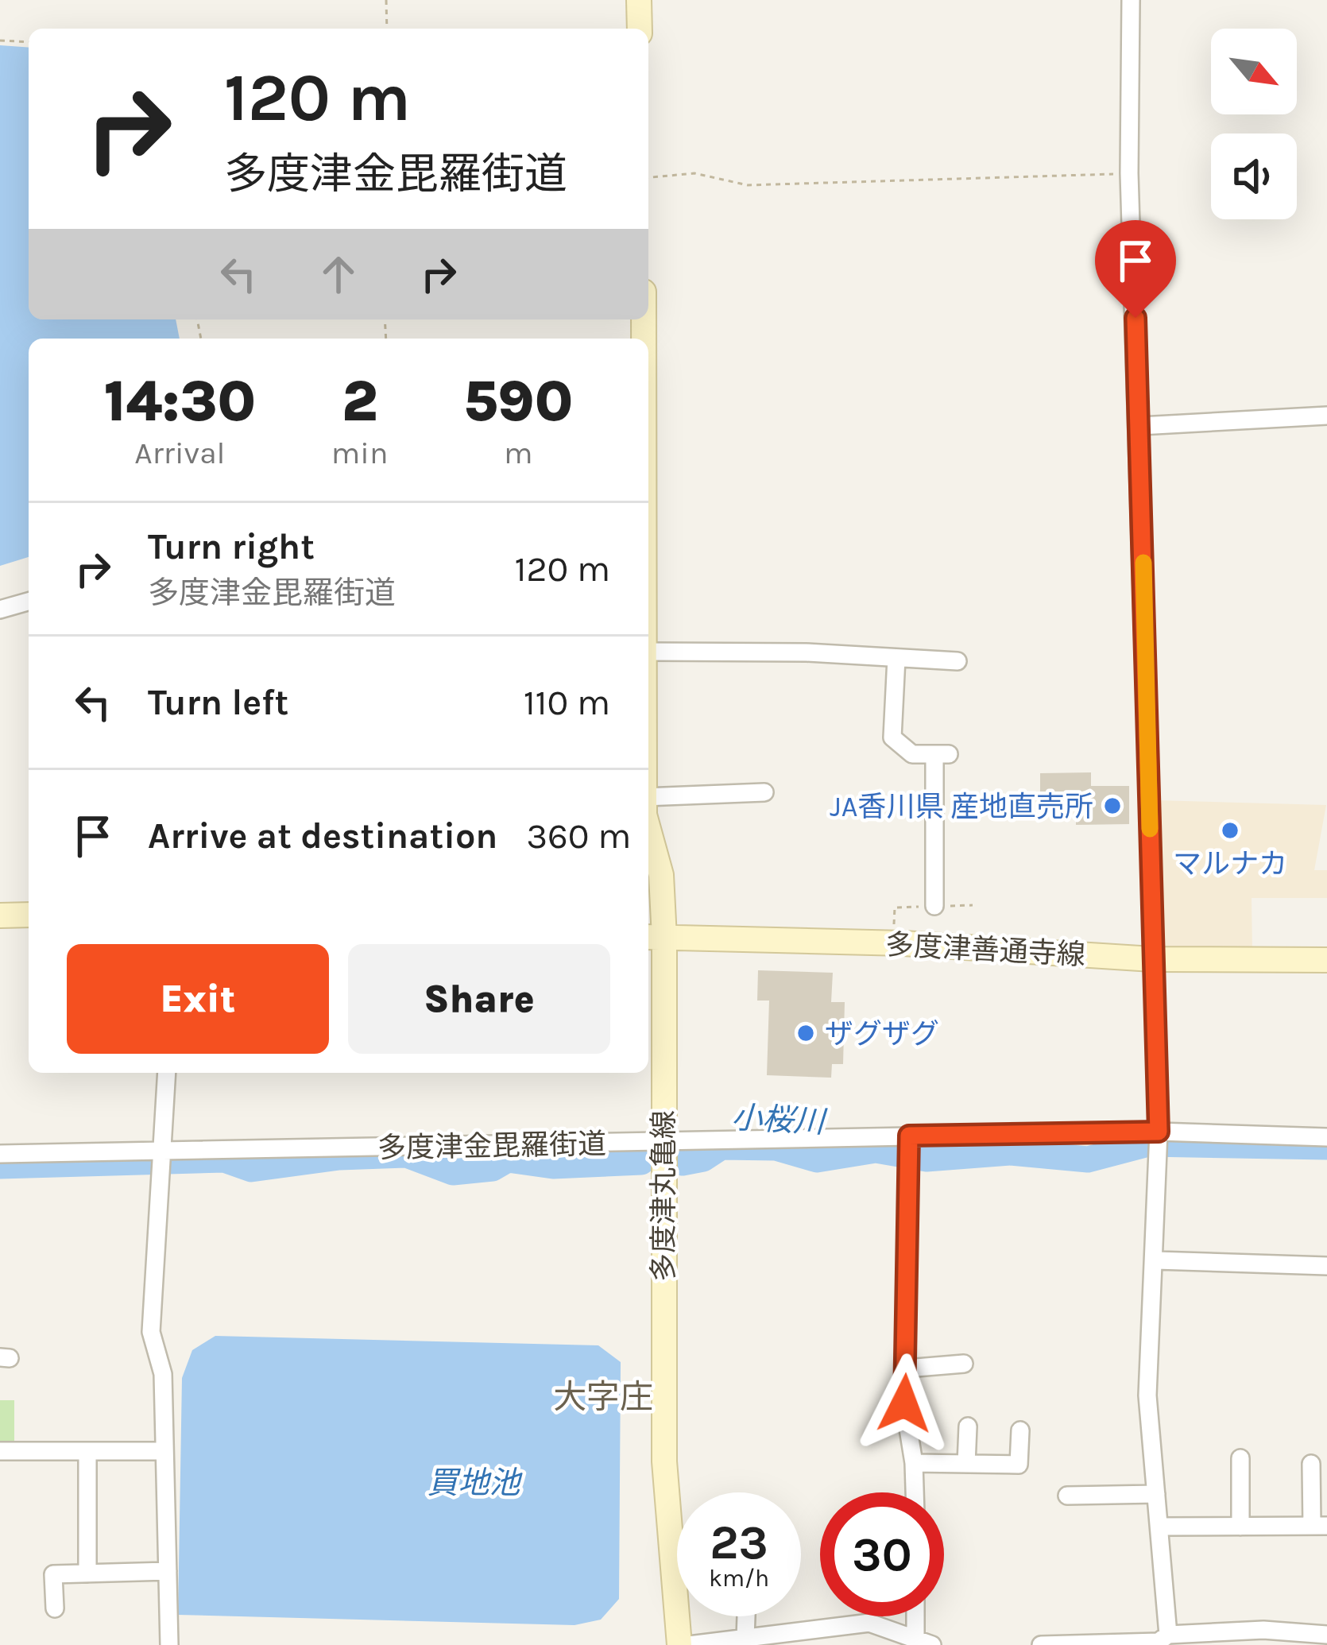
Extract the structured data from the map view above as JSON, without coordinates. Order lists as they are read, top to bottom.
{
  "streets": {
    "main road": ["多度津善通寺線", "多度津丸亀線"],
    "street": ["多度津金毘羅街道"]
  },
  "crossings": [
    ["多度津善通寺線", "多度津丸亀線"],
    ["多度津金毘羅街道", "多度津丸亀線"]
  ],
  "districts": ["大字庄"],
  "water": ["小桜川", "買地池"],
  "places": ["JA香川県 産地直売所", "マルナカ", "ザグザグ"],
  "north": "bottom right",
  "page": {
    "turn": ["120 m", "多度津金毘羅街道"],
    "eta": [
      "14:30",
      "Arrival",
      "2",
      "min",
      "590",
      "m"
    ],
    "list": [
      {
        "name": "Turn right",
        "note": "多度津金毘羅街道",
        "value": "120 m"
      },
      {
        "name": "Turn left",
        "value": "110 m"
      },
      {
        "name": "Arrive at destination",
        "value": "360 m"
      }
    ],
    "buttons": ["Exit", "Share"],
    "speed": "23 km/h",
    "limit": "30"
  }
}
